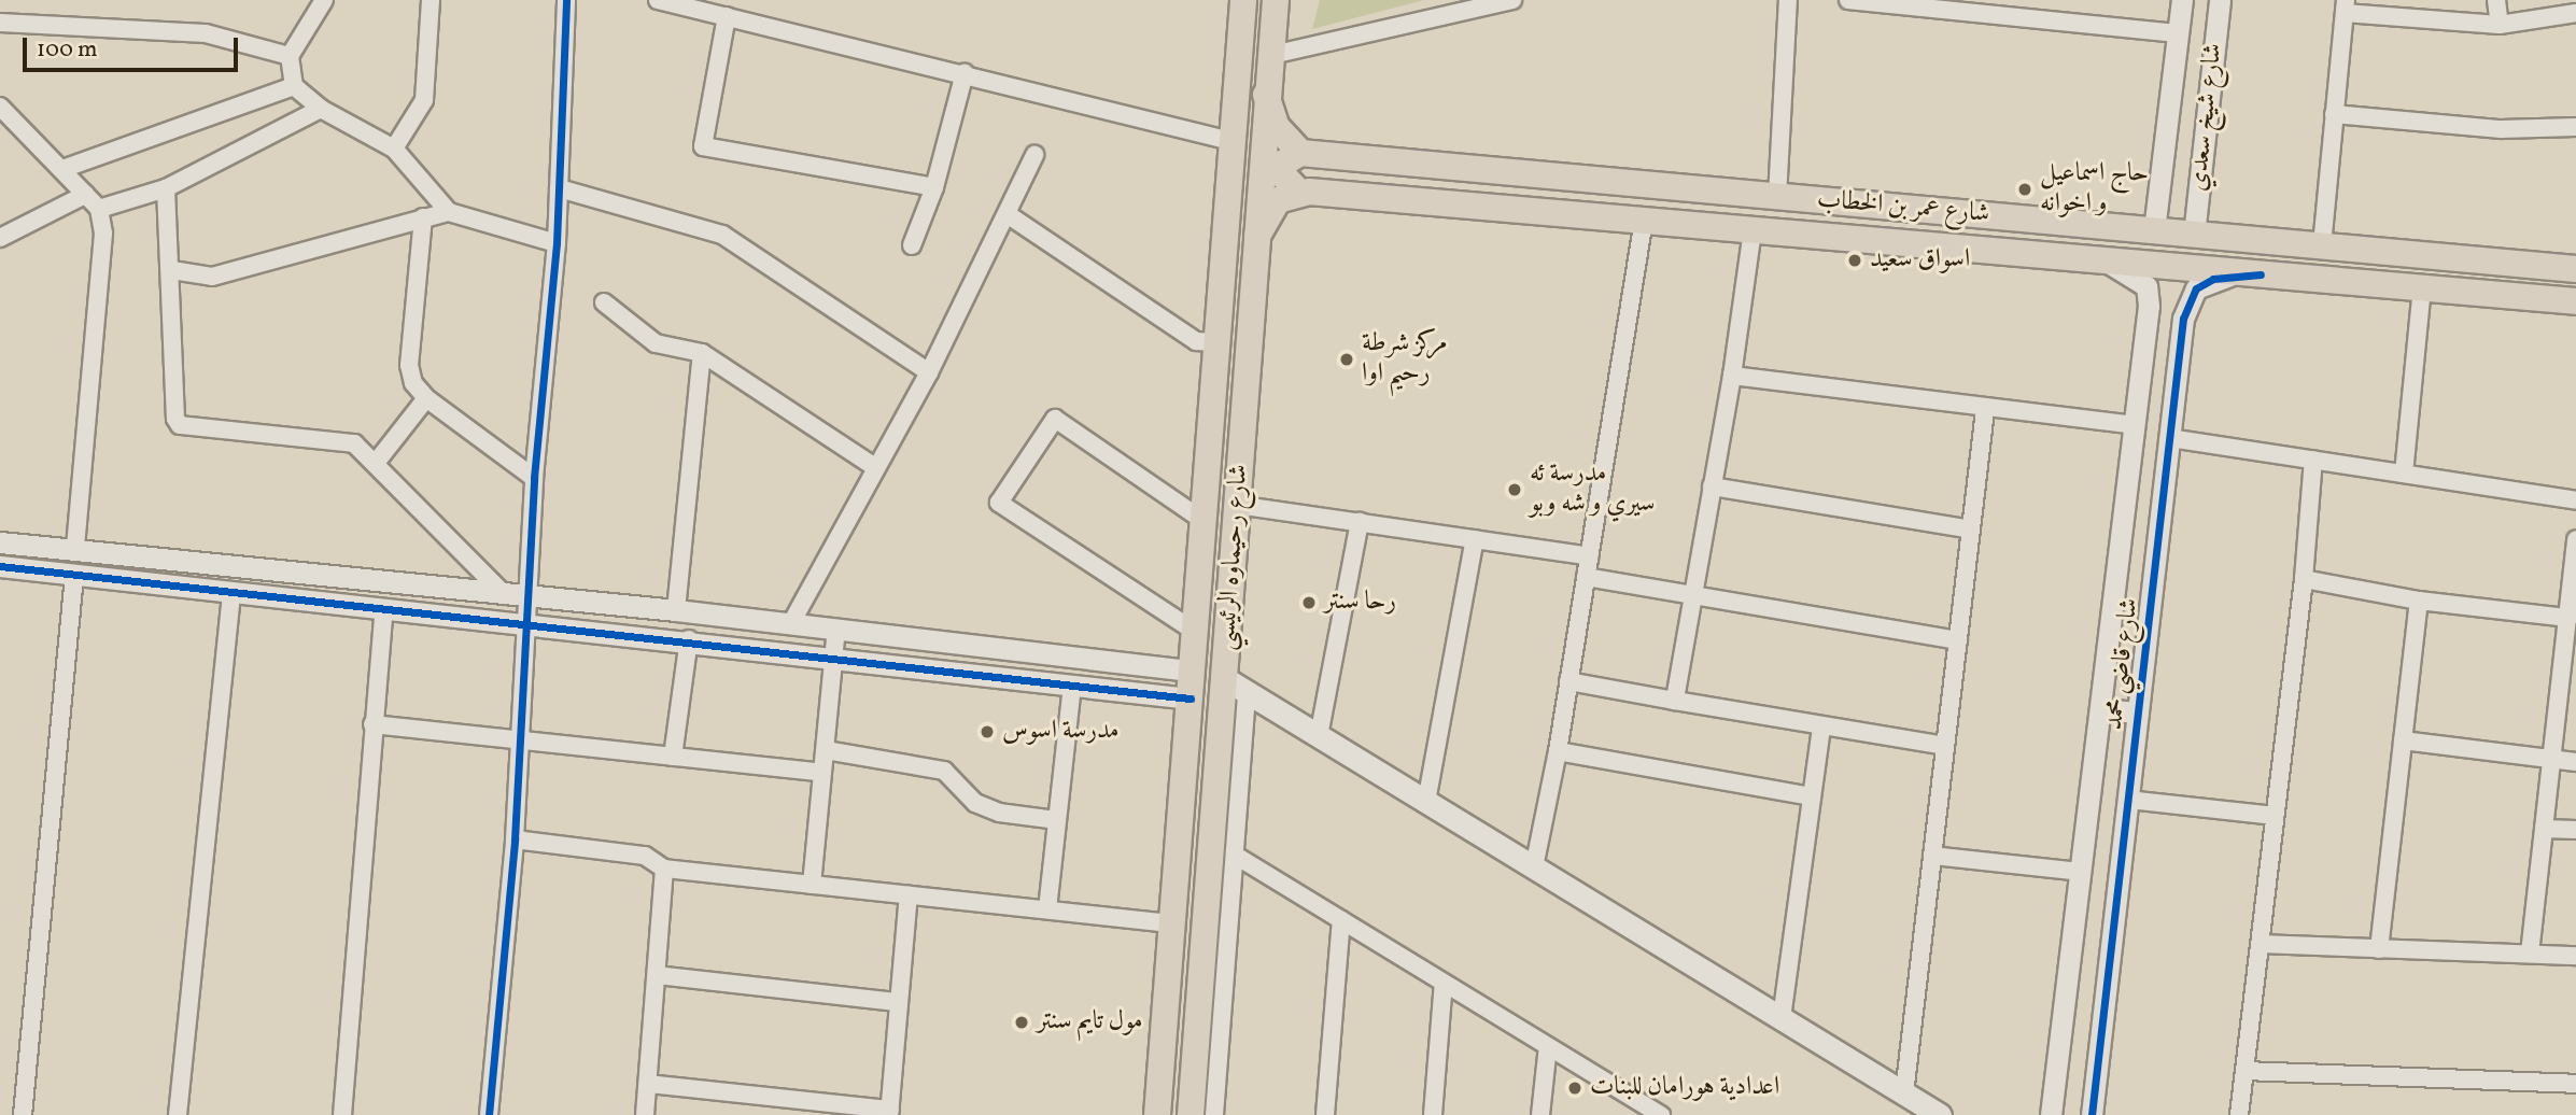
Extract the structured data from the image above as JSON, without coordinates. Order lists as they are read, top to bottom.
{
  "streets": {
    "main road": ["شارع عمر بن الخطاب", "شارع رحيماوه الرئيسي"],
    "street": ["شارع شيخ سعدي", "شارع قاضي محمد"]
  },
  "crossings": [
    ["شارع شيخ سعدي", "شارع عمر بن الخطاب"],
    ["شارع عمر بن الخطاب", "شارع قاضي محمد"]
  ],
  "places": [
    "حاج اسماعيل و اخوانه",
    "اسواق سعيد",
    "مركز شرطة رحيم اوا",
    "مدرسة ئه سيري و شه وبو",
    "رحا سنتر",
    "مدرسة اسوس",
    "مول تايم سنتر",
    "اعدادية هورامان للبنات"
  ],
  "scale_bar": "100 m"
}
